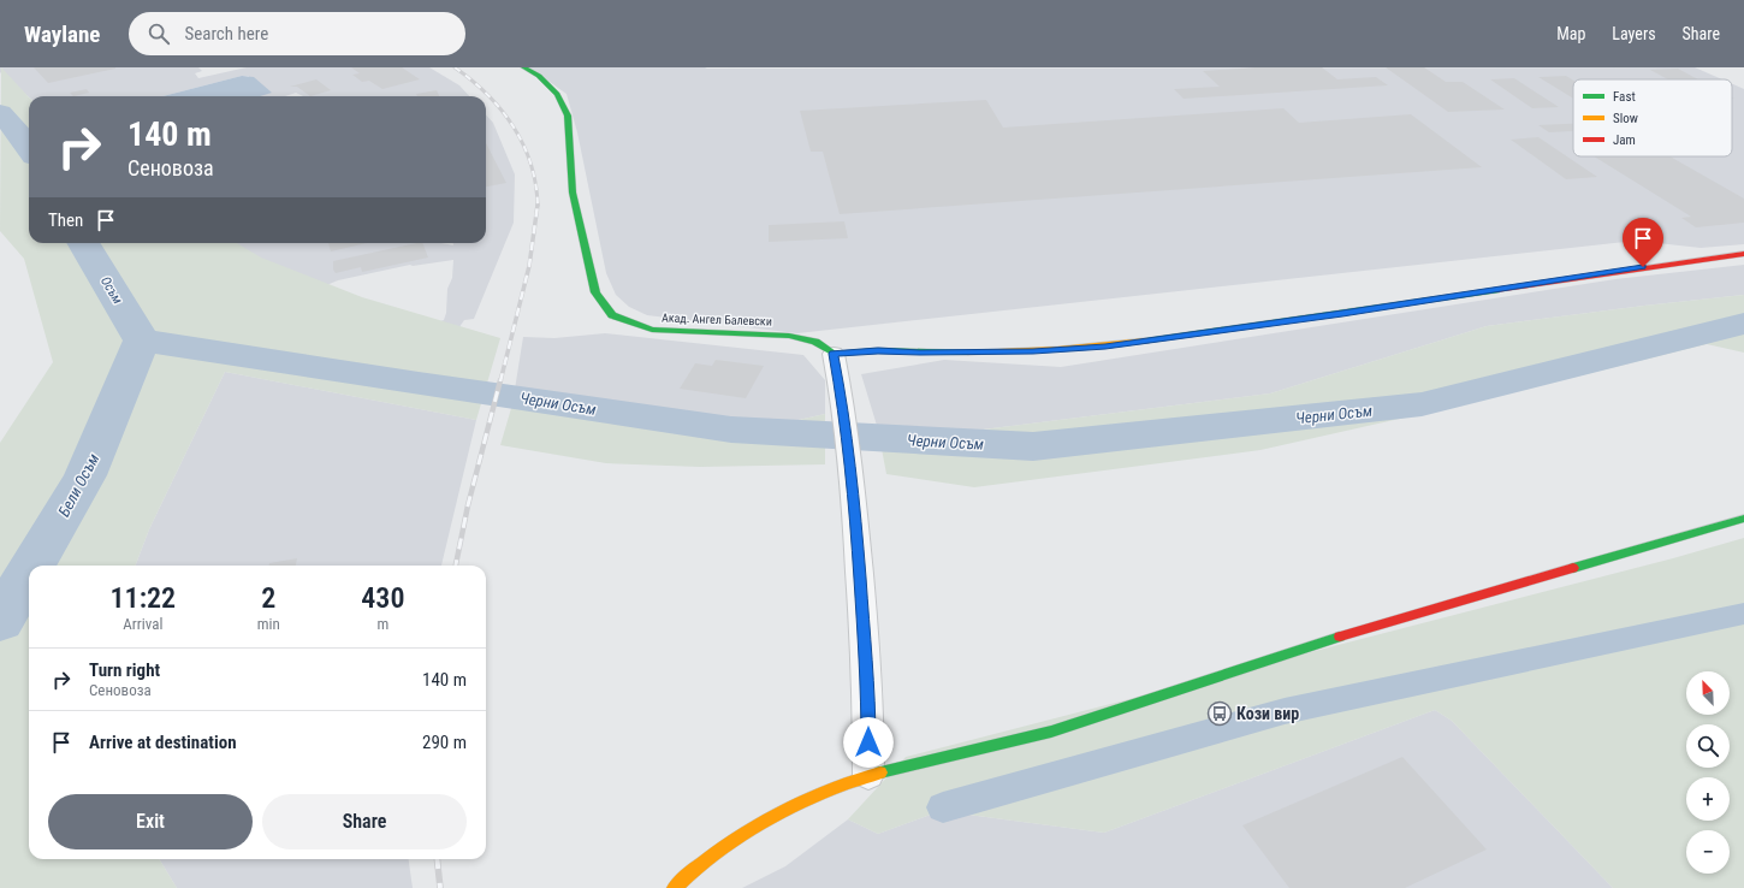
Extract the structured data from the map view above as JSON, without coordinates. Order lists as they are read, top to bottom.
{
  "streets": {
    "street": ["Акад. Ангел Балевски"]
  },
  "water": ["Осъм", "Черни Осъм", "Бели Осъм"],
  "places": {
    "bus stop": ["Кози вир"]
  },
  "legend": ["Fast", "Slow", "Jam"],
  "north": "top left",
  "page": {
    "header": "Waylane",
    "search": "Search here",
    "nav": ["Map", "Layers", "Share"],
    "turn": ["140 m", "Сеновоза"],
    "then": "Then",
    "eta": [
      "11:22",
      "Arrival",
      "2",
      "min",
      "430",
      "m"
    ],
    "list": [
      {
        "name": "Turn right",
        "note": "Сеновоза",
        "value": "140 m"
      },
      {
        "name": "Arrive at destination",
        "value": "290 m"
      }
    ],
    "map_buttons": ["+", "−"],
    "buttons": ["Exit", "Share"]
  }
}
